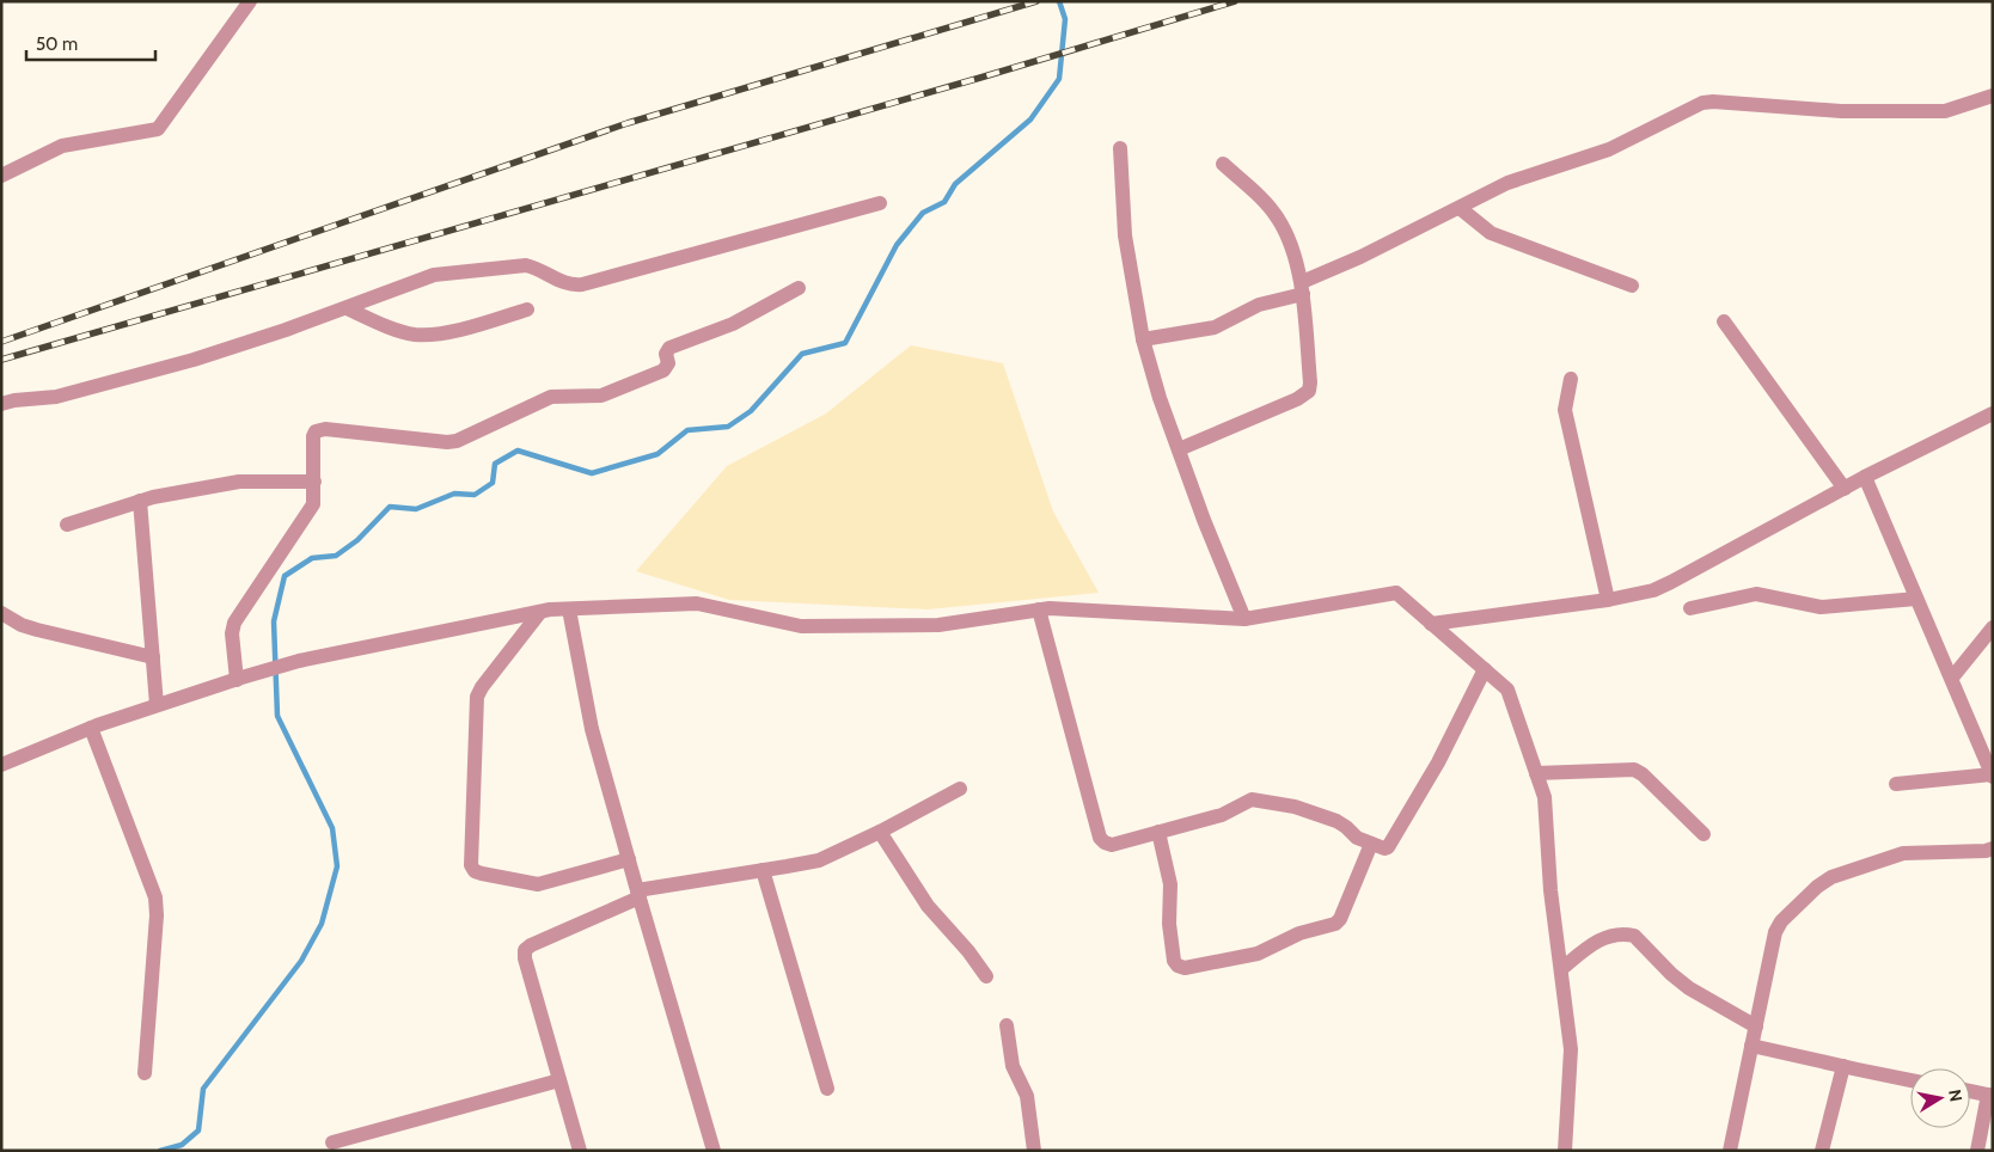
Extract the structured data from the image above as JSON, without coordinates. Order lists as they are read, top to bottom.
{
  "scale_bar": "50 m",
  "north": "right"
}
